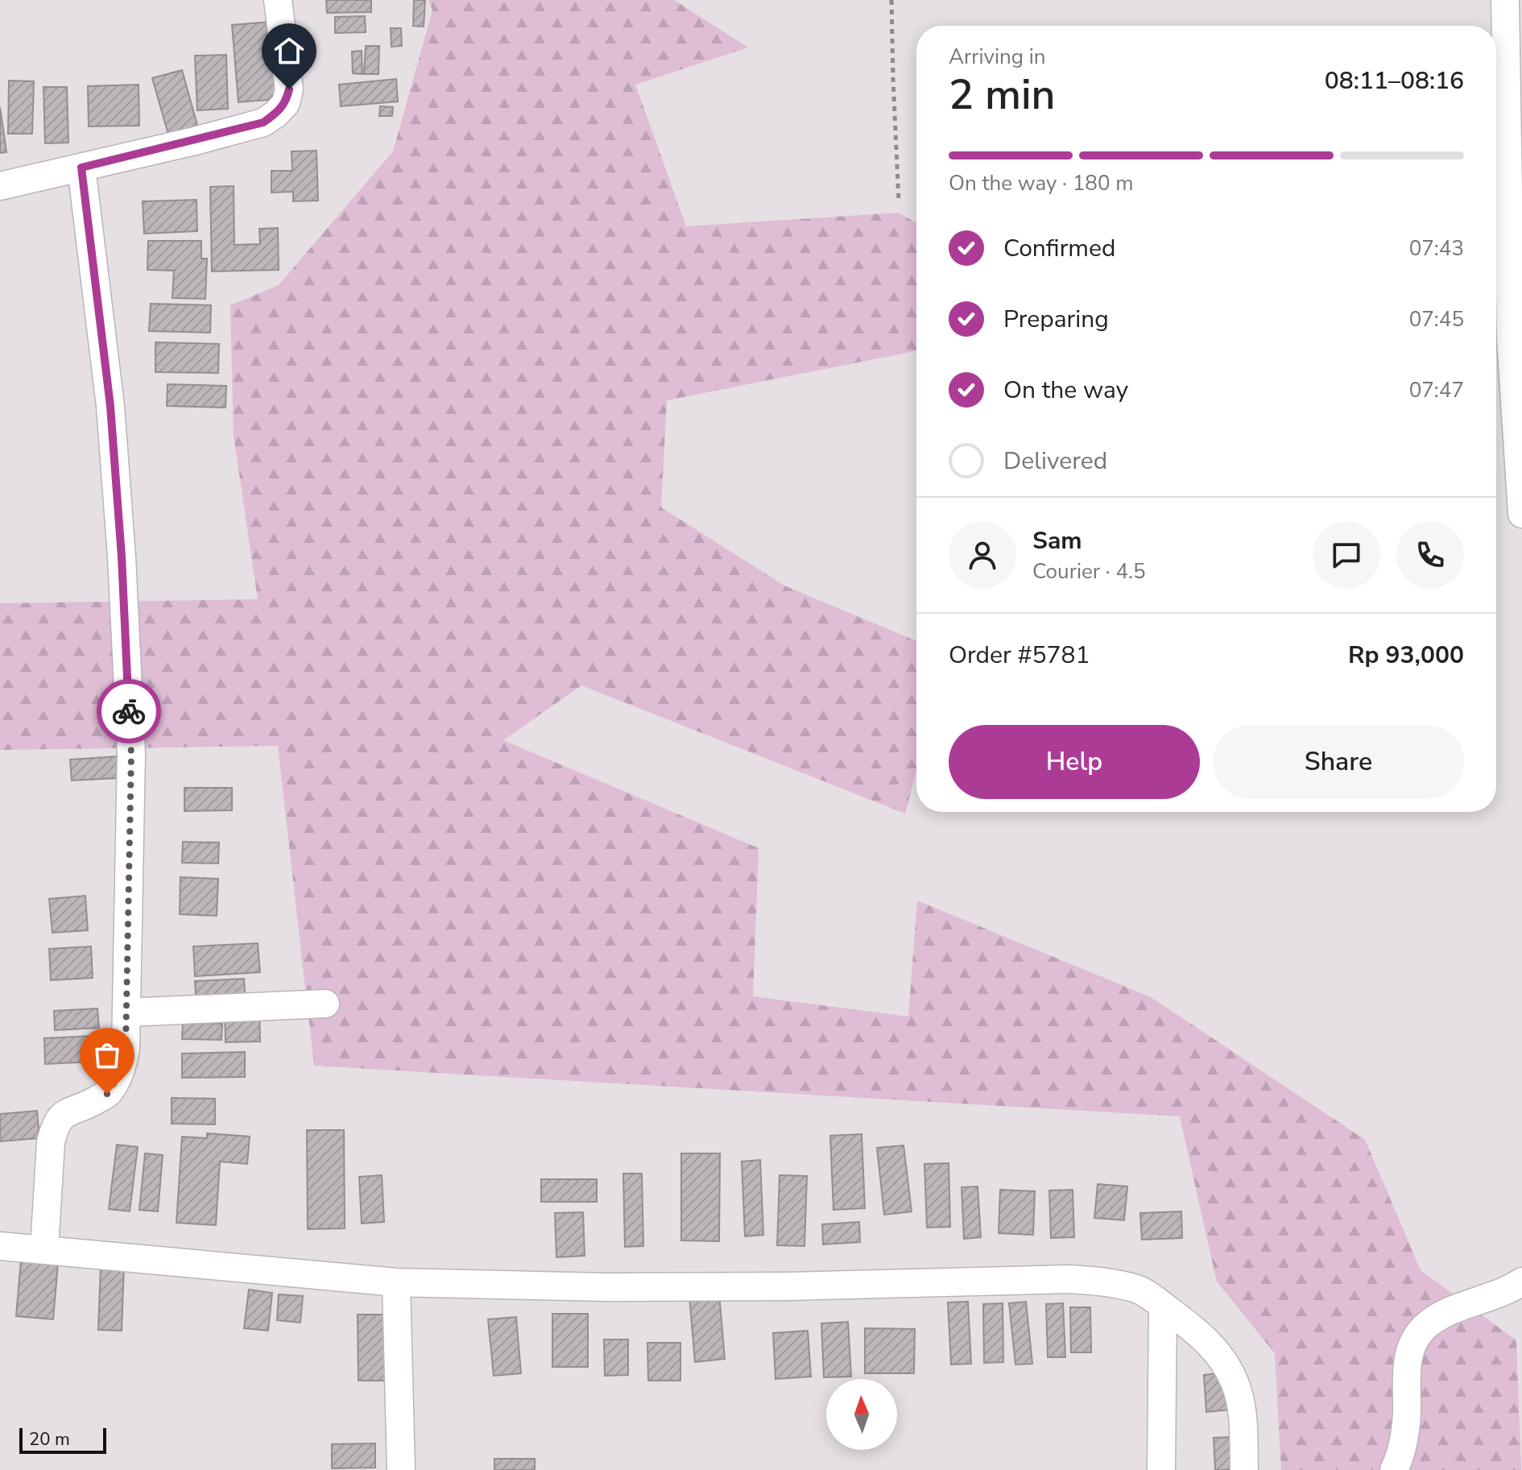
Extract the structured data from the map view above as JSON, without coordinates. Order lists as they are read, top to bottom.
{
  "scale_bar": "20 m",
  "north": "top",
  "page": {
    "heading": ["2 min", "Arriving in", "08:11–08:16"],
    "panel": [
      "Sam",
      "Courier · 4.5",
      "Order #5781",
      "Rp 93,000"
    ],
    "bar": "On the way · 180 m",
    "list": [
      ["Confirmed", "07:43"],
      ["Preparing", "07:45"],
      ["On the way", "07:47"],
      "Delivered"
    ],
    "buttons": ["Help", "Share"],
    "scale": "20 m"
  }
}
